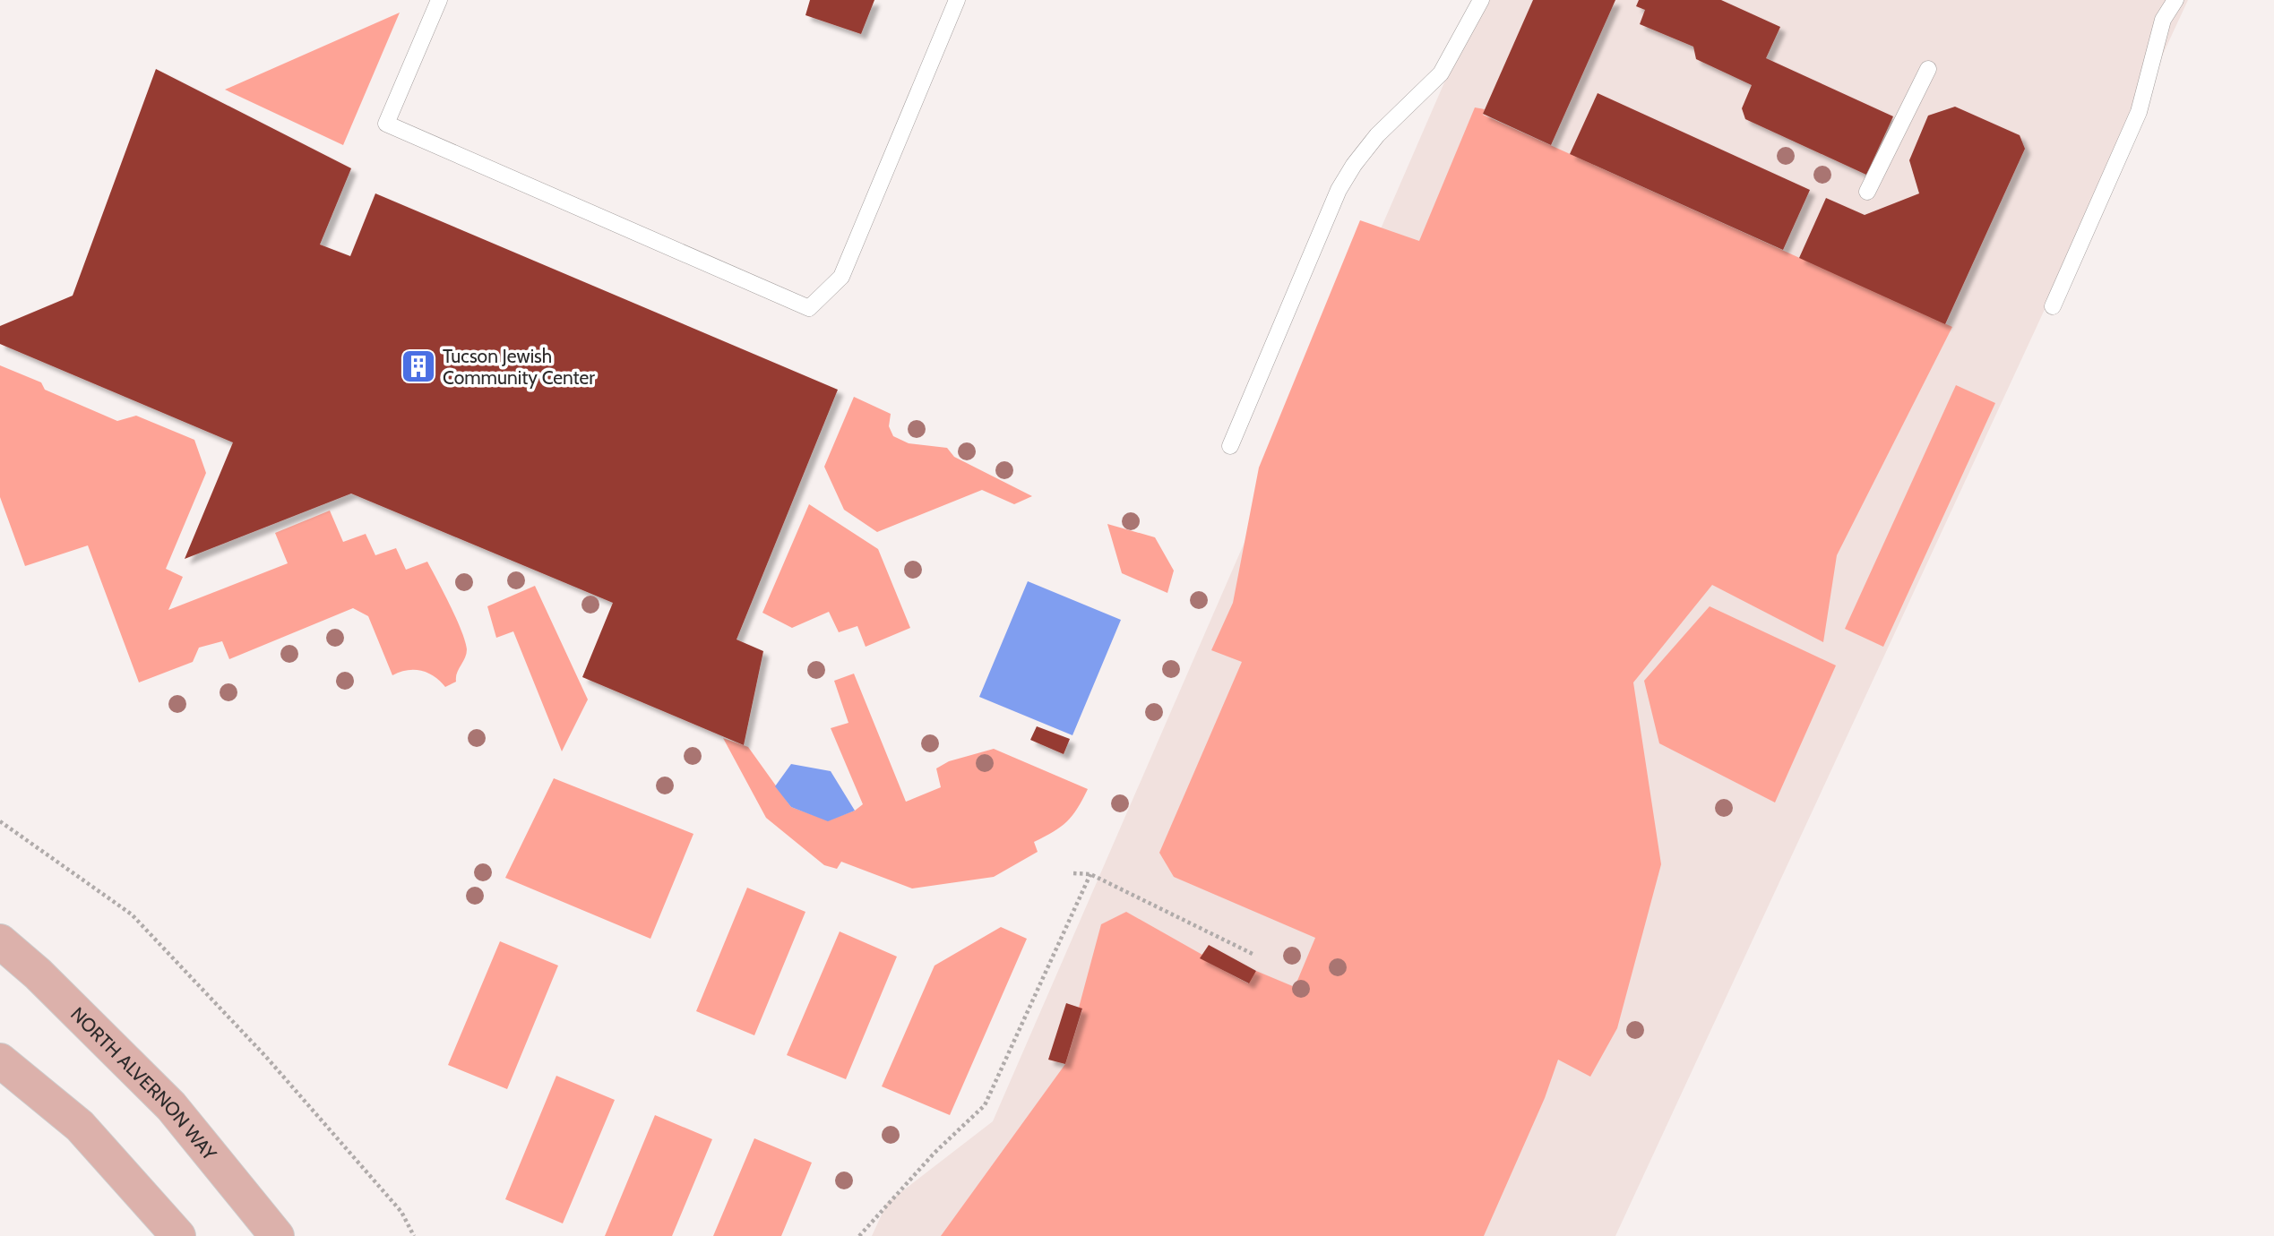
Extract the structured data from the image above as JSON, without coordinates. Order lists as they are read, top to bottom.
{
  "streets": {
    "main road": ["NORTH ALVERNON WAY"]
  },
  "places": {
    "building": ["Tucson Jewish Community Center"]
  }
}
